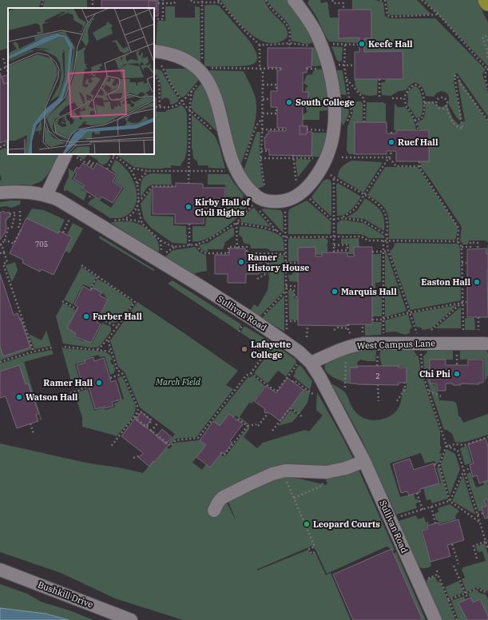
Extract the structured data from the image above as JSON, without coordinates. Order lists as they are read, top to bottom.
{
  "streets": {
    "street": ["Sullivan Road", "West Campus Lane", "Bushkill Drive"]
  },
  "crossings": [
    ["Sullivan Road", "West Campus Lane"]
  ],
  "parks": ["March Field"],
  "places": [
    "Keefe Hall",
    "South College",
    "Ruef Hall",
    "Kirby Hall of Civil Rights",
    "Ramer History House",
    "Easton Hall",
    "Marquis Hall",
    "Farber Hall",
    "Lafayette College",
    "Chi Phi",
    "Ramer Hall",
    "Watson Hall",
    "Leopard Courts"
  ],
  "house_numbers": ["705", "2"]
}
